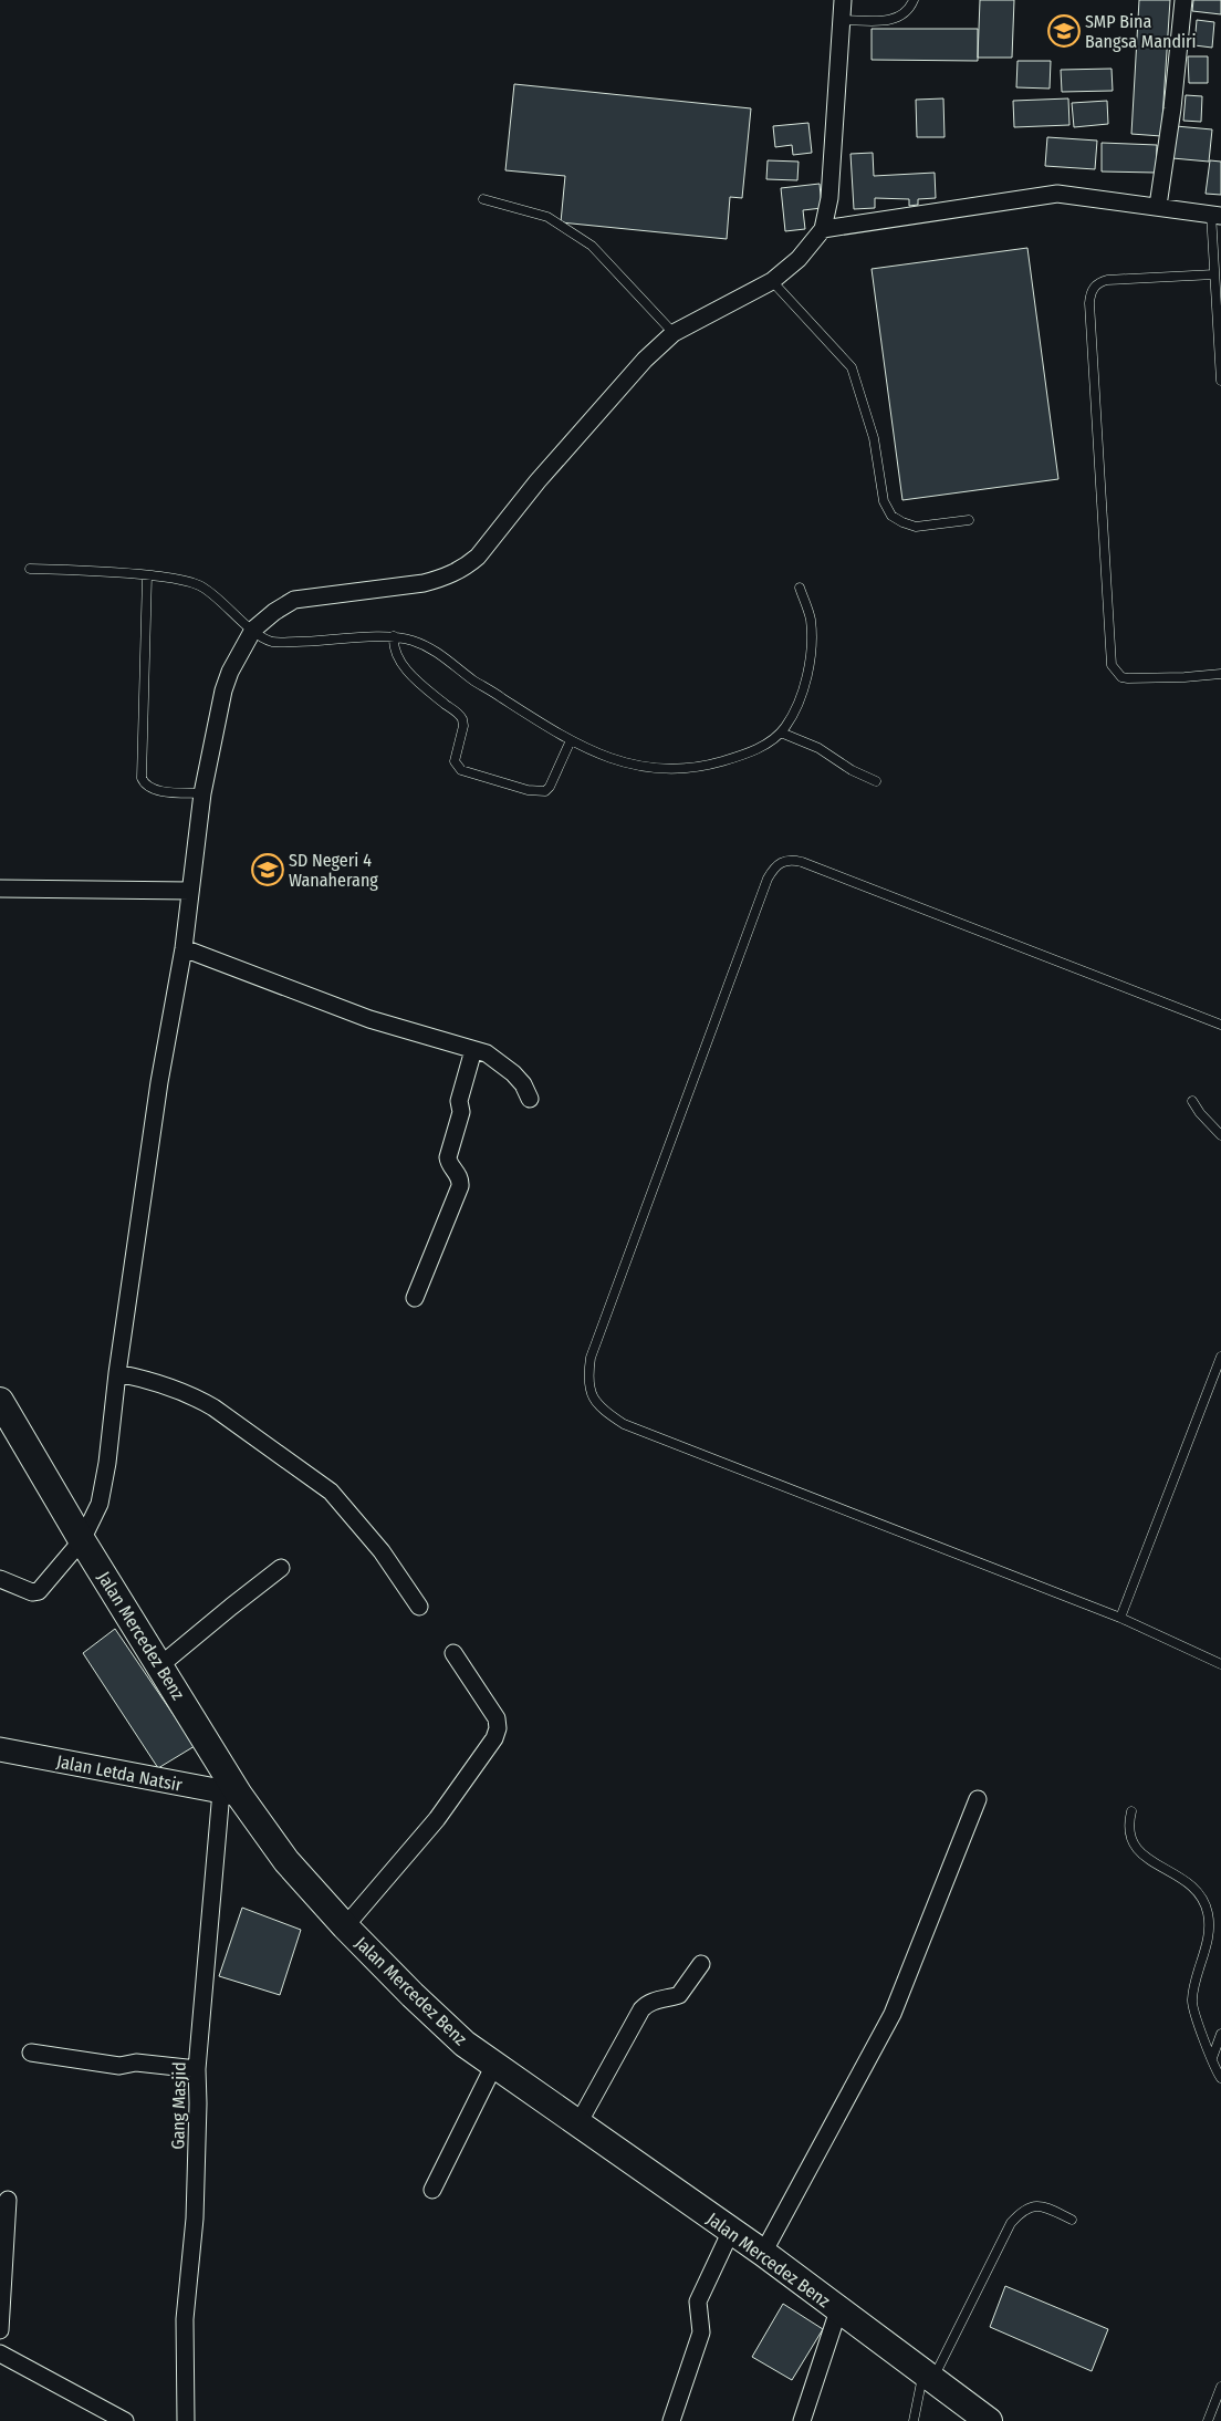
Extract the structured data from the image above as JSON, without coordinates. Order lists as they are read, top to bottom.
{
  "streets": {
    "main road": ["Jalan Mercedez Benz"],
    "street": ["Jalan Letda Natsir", "Gang Masjid"]
  },
  "crossings": [
    ["Jalan Mercedez Benz", "Jalan Letda Natsir"],
    ["Jalan Mercedez Benz", "Gang Masjid"],
    ["Jalan Letda Natsir", "Gang Masjid"]
  ],
  "places": {
    "school or university": ["SMP Bina Bangsa Mandiri", "SD Negeri 4 Wanaherang"]
  }
}
